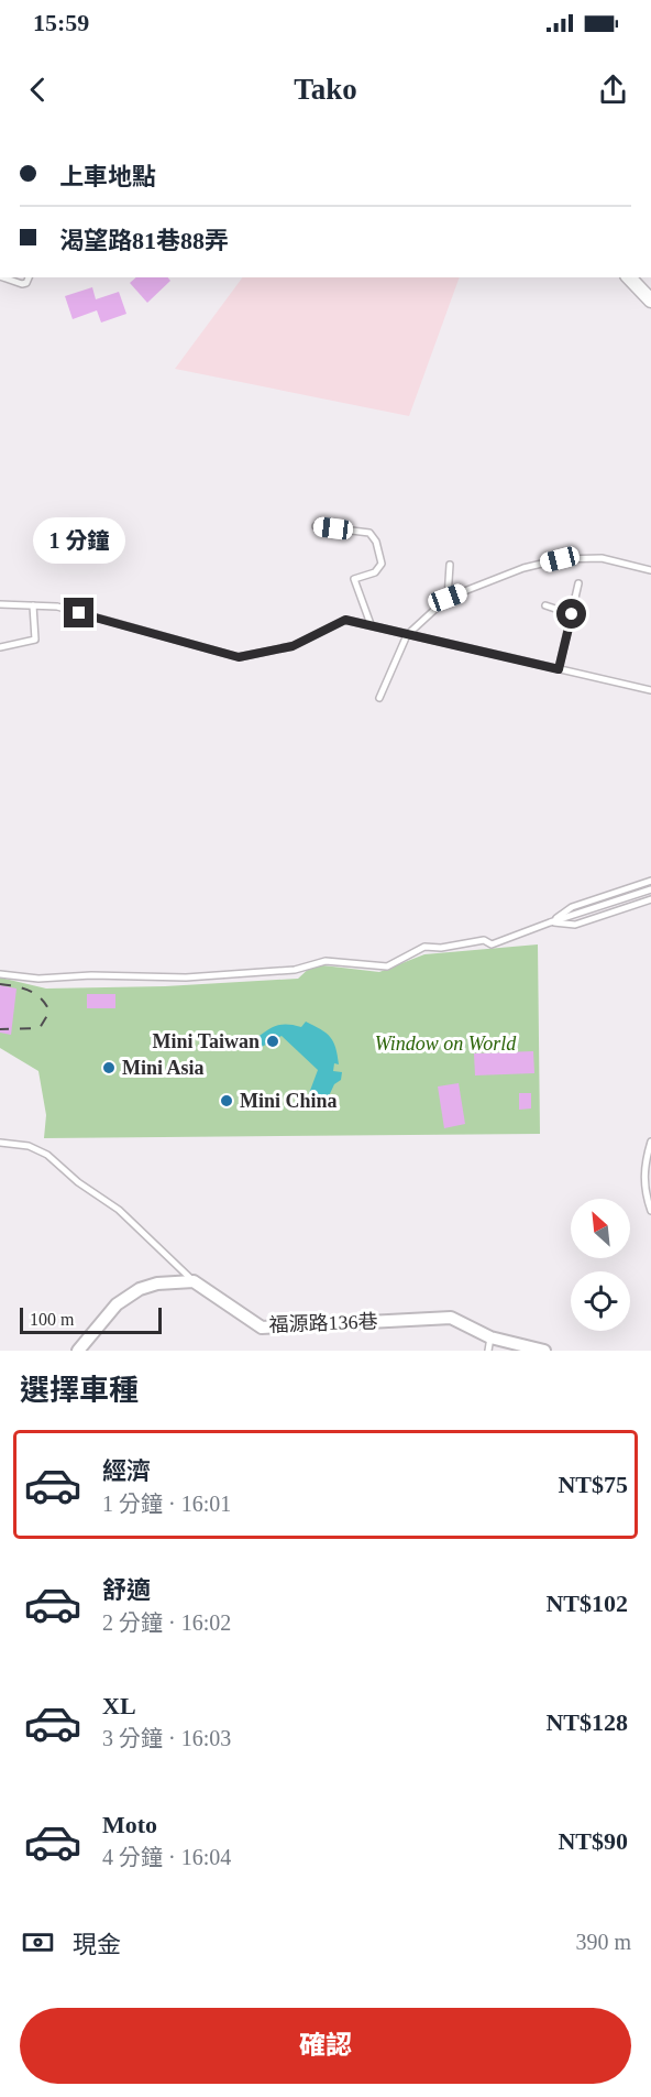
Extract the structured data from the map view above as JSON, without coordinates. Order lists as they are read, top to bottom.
{
  "streets": {
    "street": ["福源路136巷"]
  },
  "parks": ["Window on World"],
  "places": ["Mini Taiwan", "Mini Asia", "Mini China"],
  "scale_bar": "100 m",
  "north": "top left",
  "page": {
    "status": "15:59",
    "header": "Tako",
    "banner": ["上車地點", "渴望路81巷88弄"],
    "bubble": "1 分鐘",
    "scale": "100 m",
    "heading": "選擇車種",
    "list": [
      {
        "name": "經濟",
        "note": "1 分鐘 · 16:01",
        "value": "NT$75"
      },
      {
        "name": "舒適",
        "note": "2 分鐘 · 16:02",
        "value": "NT$102"
      },
      {
        "name": "XL",
        "note": "3 分鐘 · 16:03",
        "value": "NT$128"
      },
      {
        "name": "Moto",
        "note": "4 分鐘 · 16:04",
        "value": "NT$90"
      }
    ],
    "pay": ["現金", "390 m"],
    "buttons": "確認"
  }
}
